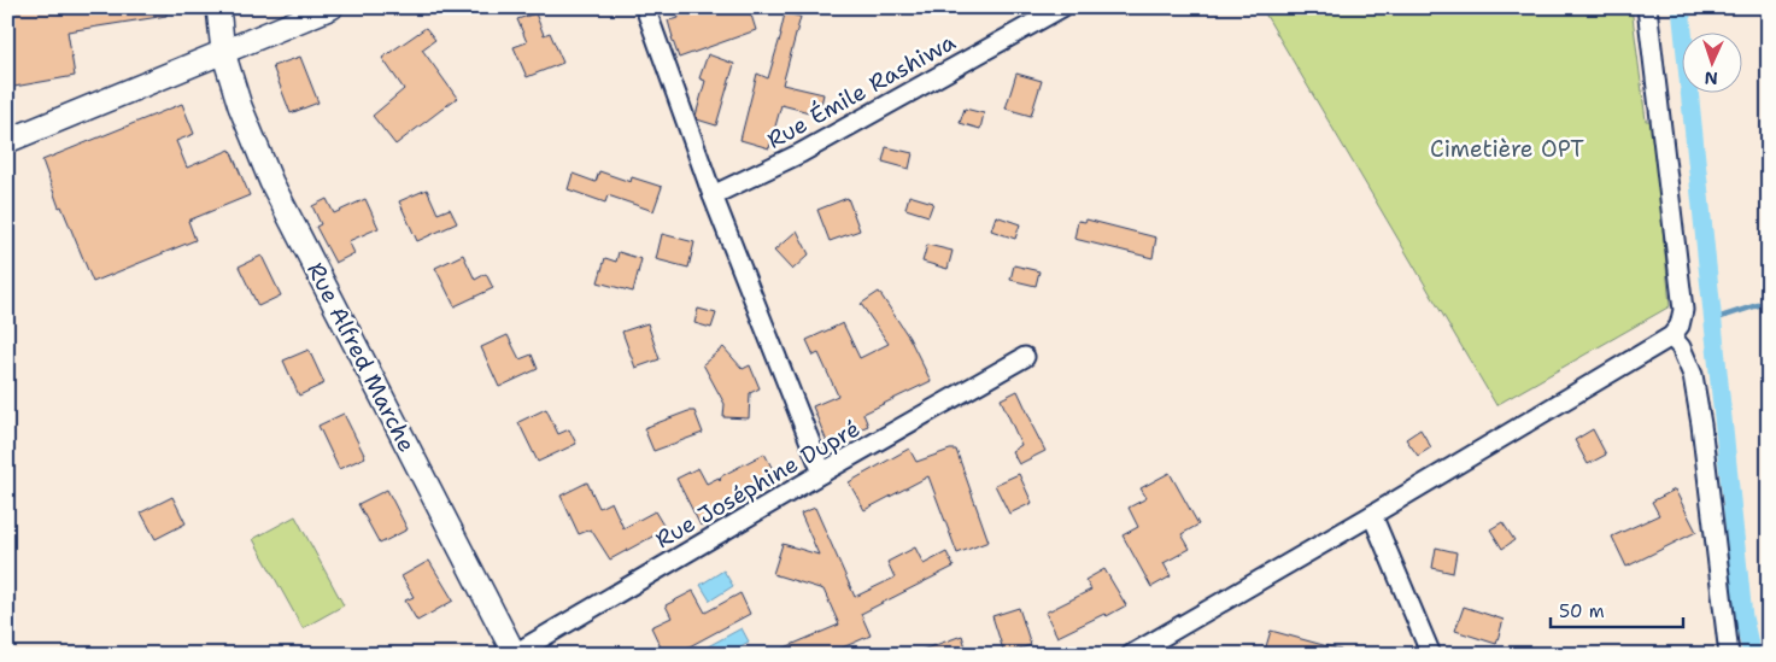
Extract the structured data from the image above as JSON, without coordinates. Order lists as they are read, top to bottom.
{
  "streets": {
    "street": ["Rue Émile Rashiwa", "Rue Alfred Marche", "Rue Joséphine Dupré"]
  },
  "crossings": [
    ["Rue Alfred Marche", "Rue Joséphine Dupré"]
  ],
  "parks": ["Cimetière OPT"],
  "scale_bar": "50 m",
  "north": "bottom"
}
